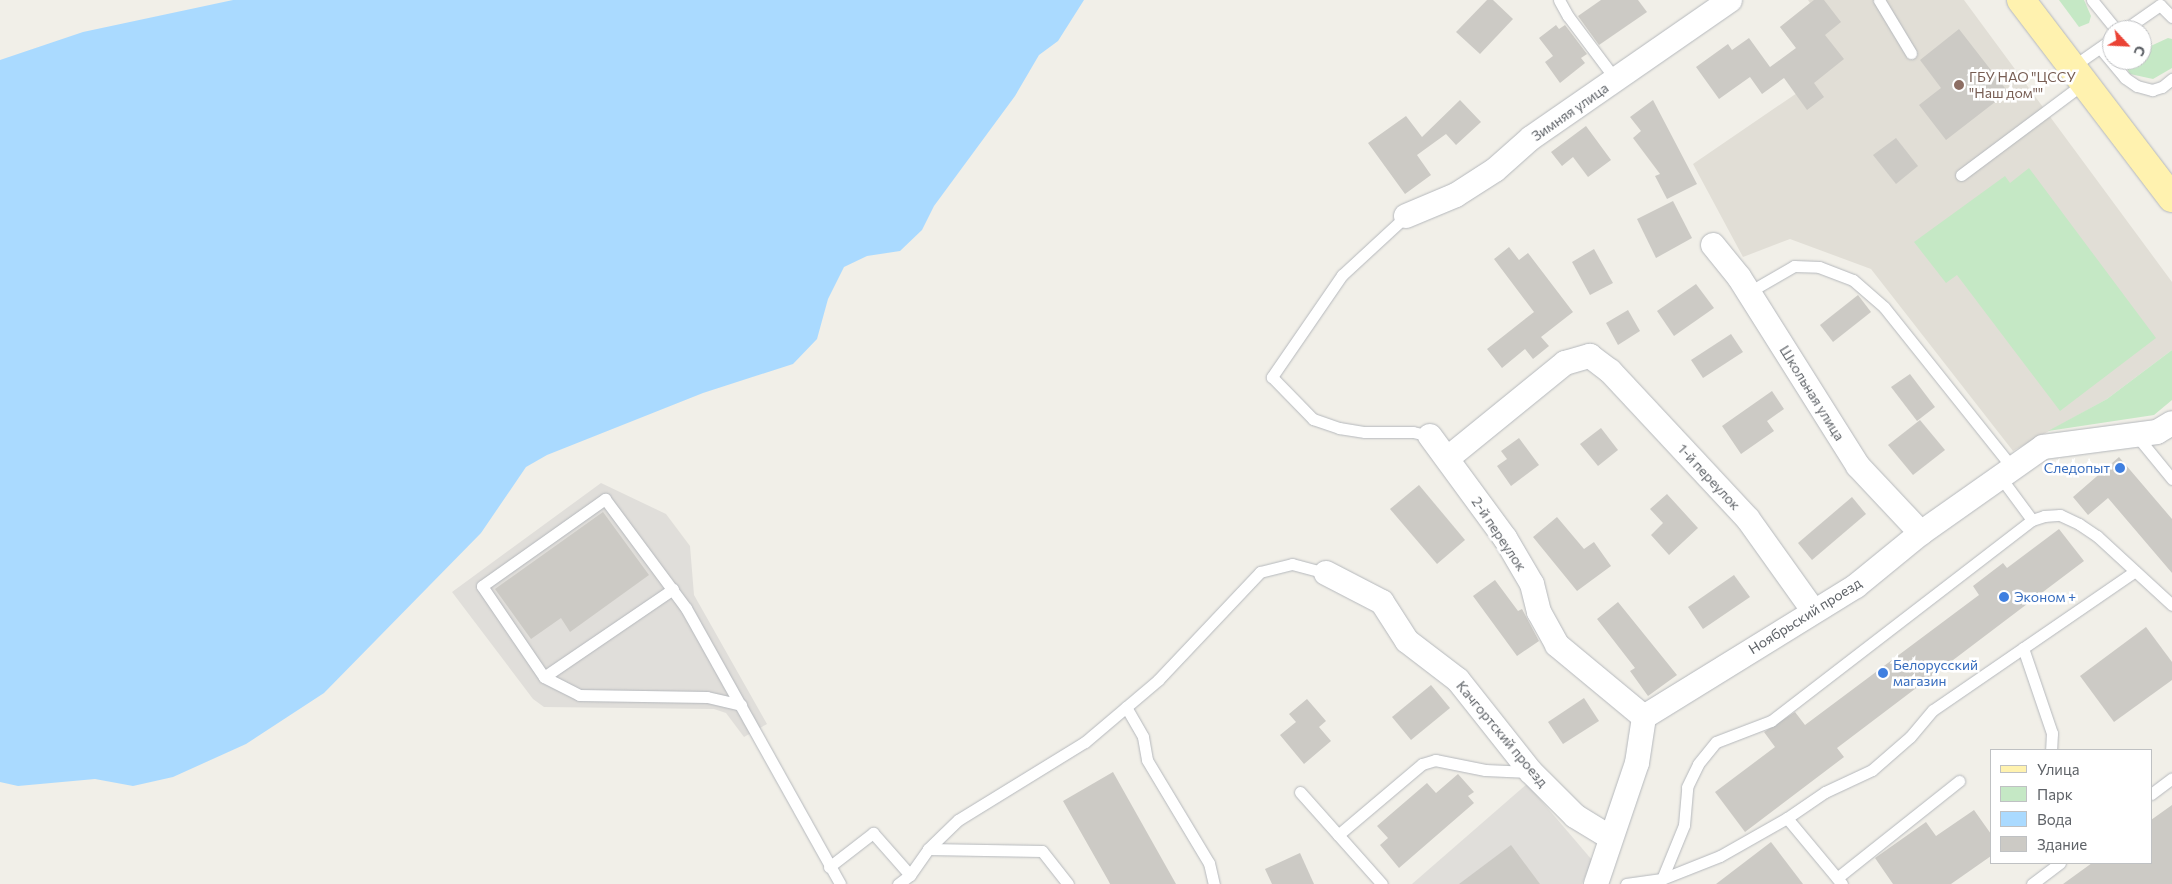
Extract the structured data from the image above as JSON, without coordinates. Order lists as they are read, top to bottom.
{
  "streets": {
    "street": [
      "Зимняя улица",
      "Школьная улица",
      "1-й переулок",
      "2-й переулок",
      "Ноябрьский проезд",
      "Качгортский проезд"
    ]
  },
  "crossings": [
    ["Школьная улица", "Ноябрьский проезд"],
    ["1-й переулок", "2-й переулок"],
    ["1-й переулок", "Ноябрьский проезд"],
    ["2-й переулок", "Ноябрьский проезд"]
  ],
  "places": [
    "ГБУ НАО \"ЦССУ \"Наш дом\"\"",
    "Следопыт",
    "Эконом +",
    "Белорусский магазин"
  ],
  "legend": [
    "Улица",
    "Парк",
    "Вода",
    "Здание"
  ],
  "north": "bottom right"
}
